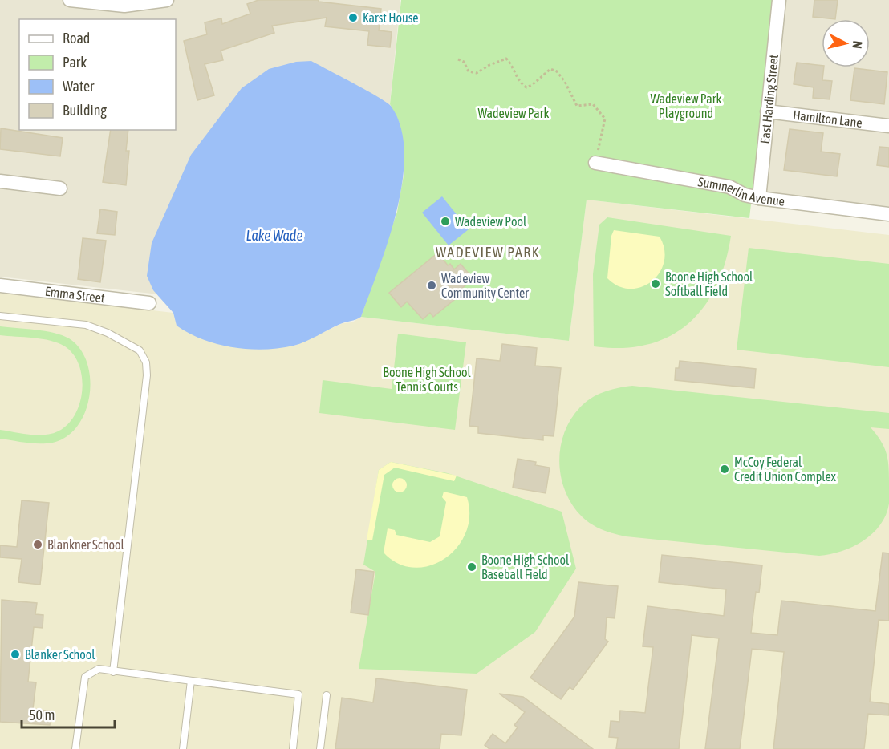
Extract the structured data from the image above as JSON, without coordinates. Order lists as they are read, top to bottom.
{
  "streets": {
    "street": [
      "East Harding Street",
      "Hamilton Lane",
      "Summerlin Avenue",
      "Emma Street"
    ]
  },
  "crossings": [
    ["East Harding Street", "Hamilton Lane"],
    ["East Harding Street", "Summerlin Avenue"]
  ],
  "districts": ["WADEVIEW PARK"],
  "water": ["Lake Wade"],
  "parks": ["Wadeview Park Playground", "Wadeview Park", "Boone High School Tennis Courts"],
  "places": [
    "Karst House",
    "Wadeview Pool",
    "Boone High School Softball Field",
    "Wadeview Community Center",
    "McCoy Federal Credit Union Complex",
    "Blankner School",
    "Boone High School Baseball Field",
    "Blanker School"
  ],
  "legend": [
    "Road",
    "Park",
    "Water",
    "Building"
  ],
  "scale_bar": "50 m",
  "north": "right"
}
